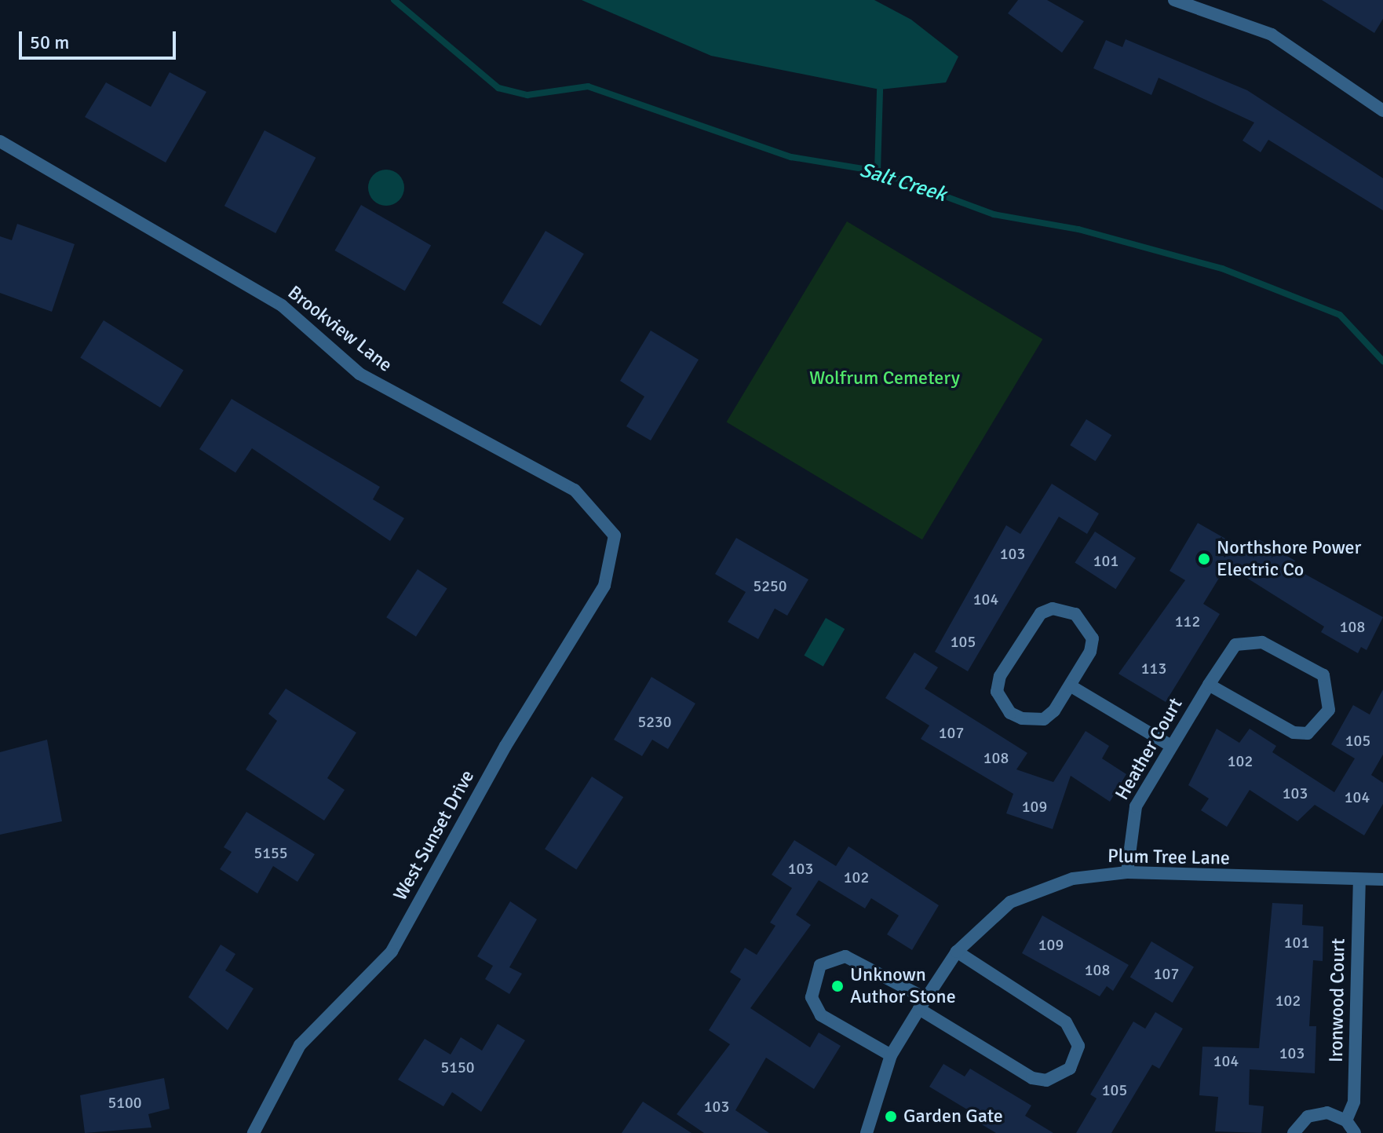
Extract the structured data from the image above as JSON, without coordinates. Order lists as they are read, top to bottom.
{
  "streets": {
    "street": [
      "Brookview Lane",
      "Heather Court",
      "West Sunset Drive",
      "Plum Tree Lane",
      "Ironwood Court"
    ]
  },
  "crossings": [
    ["Brookview Lane", "West Sunset Drive"],
    ["Heather Court", "Plum Tree Lane"],
    ["Plum Tree Lane", "Ironwood Court"]
  ],
  "water": ["Salt Creek"],
  "parks": ["Wolfrum Cemetery"],
  "places": ["Northshore Power Electric Co", "Unknown Author Stone", "Garden Gate"],
  "house_numbers": [
    "103",
    "101",
    "5250",
    "104",
    "112",
    "108",
    "105",
    "113",
    "5230",
    "107",
    "105",
    "108",
    "102",
    "103",
    "104",
    "109",
    "5155",
    "103",
    "102",
    "101",
    "109",
    "108",
    "107",
    "102",
    "103",
    "104",
    "5150",
    "105",
    "5100",
    "103"
  ],
  "scale_bar": "50 m"
}
